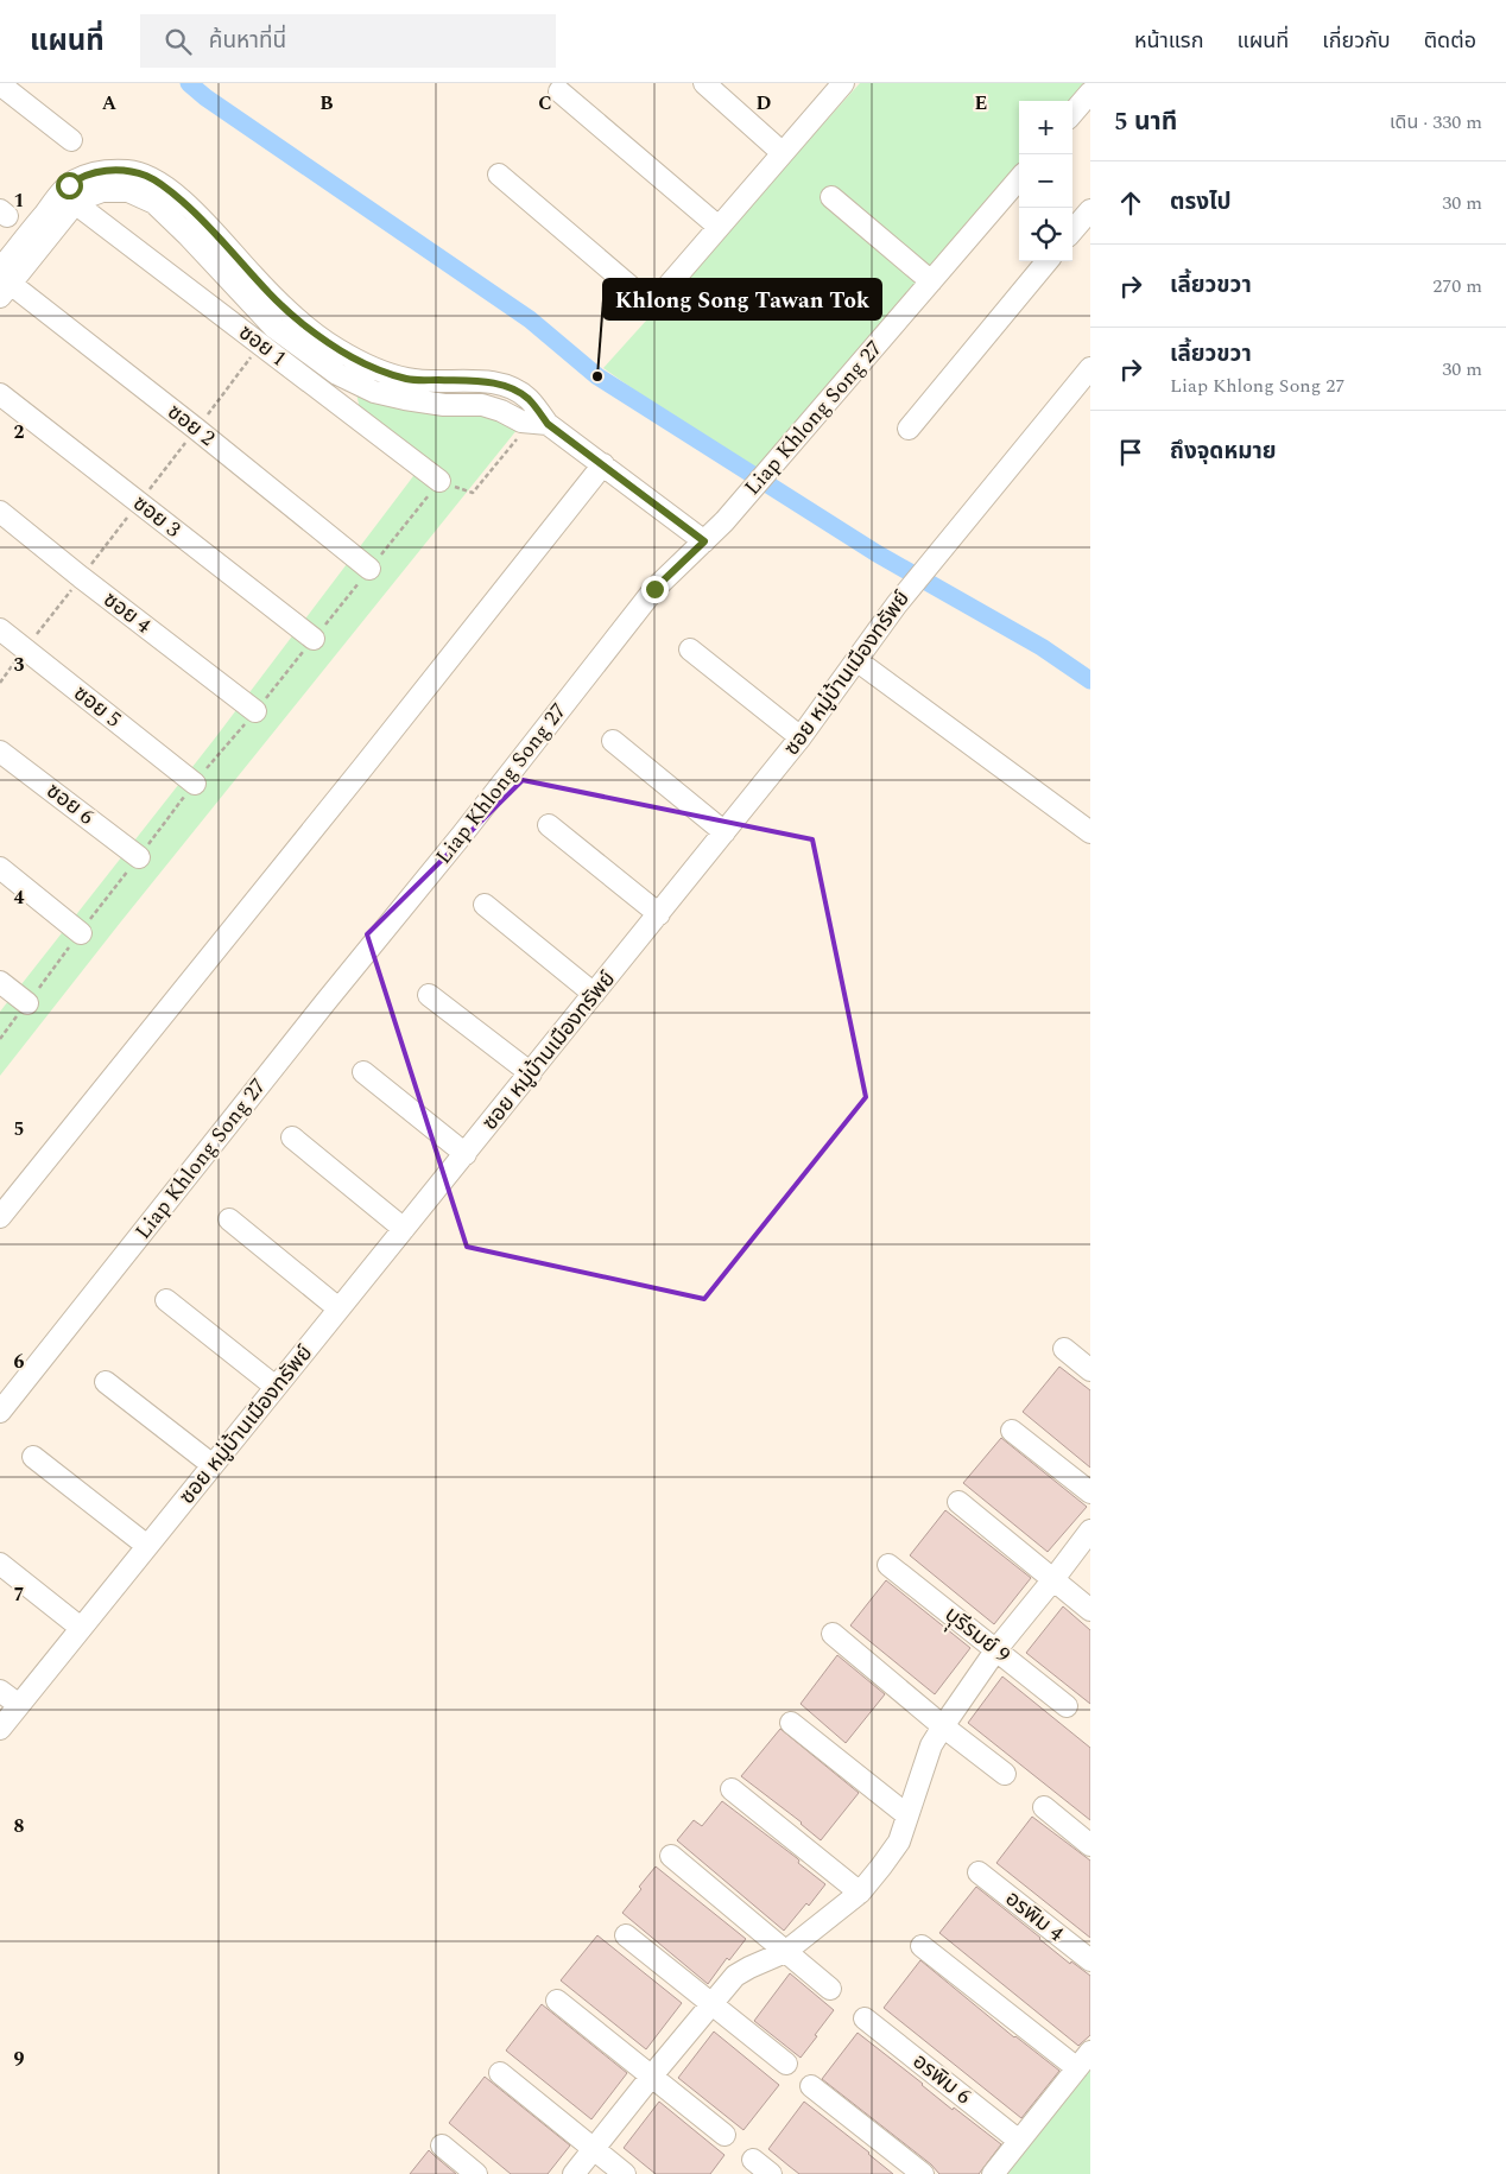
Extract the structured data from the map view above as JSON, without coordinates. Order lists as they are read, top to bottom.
{
  "streets": {
    "street": [
      "ซอย 1",
      "Liap Khlong Song 27",
      "ซอย 2",
      "ซอย 3",
      "ซอย 4",
      "ซอย หมู่บ้านเมืองทรัพย์",
      "ซอย 5",
      "ซอย 6",
      "บุุรีรมย์ 9",
      "อรพิม 4",
      "อรพิม 6"
    ]
  },
  "places": ["Khlong Song Tawan Tok"],
  "page": {
    "header": "แผนที่",
    "search": "ค้นหาที่นี่",
    "nav": [
      "หน้าแรก",
      "แผนที่",
      "เกี่ยวกับ",
      "ติดต่อ"
    ],
    "heading": ["5 นาที", "เดิน · 330 m"],
    "map_buttons": ["+", "−"],
    "list": [
      ["ตรงไป", "30 m"],
      ["เลี้ยวขวา", "270 m"],
      ["เลี้ยวขวา", "Liap Khlong Song 27", "30 m"],
      "ถึงจุดหมาย"
    ]
  },
  "grid": {
    "columns": [
      "A",
      "B",
      "C",
      "D",
      "E"
    ],
    "rows": [
      "1",
      "2",
      "3",
      "4",
      "5",
      "6",
      "7",
      "8",
      "9"
    ]
  }
}
